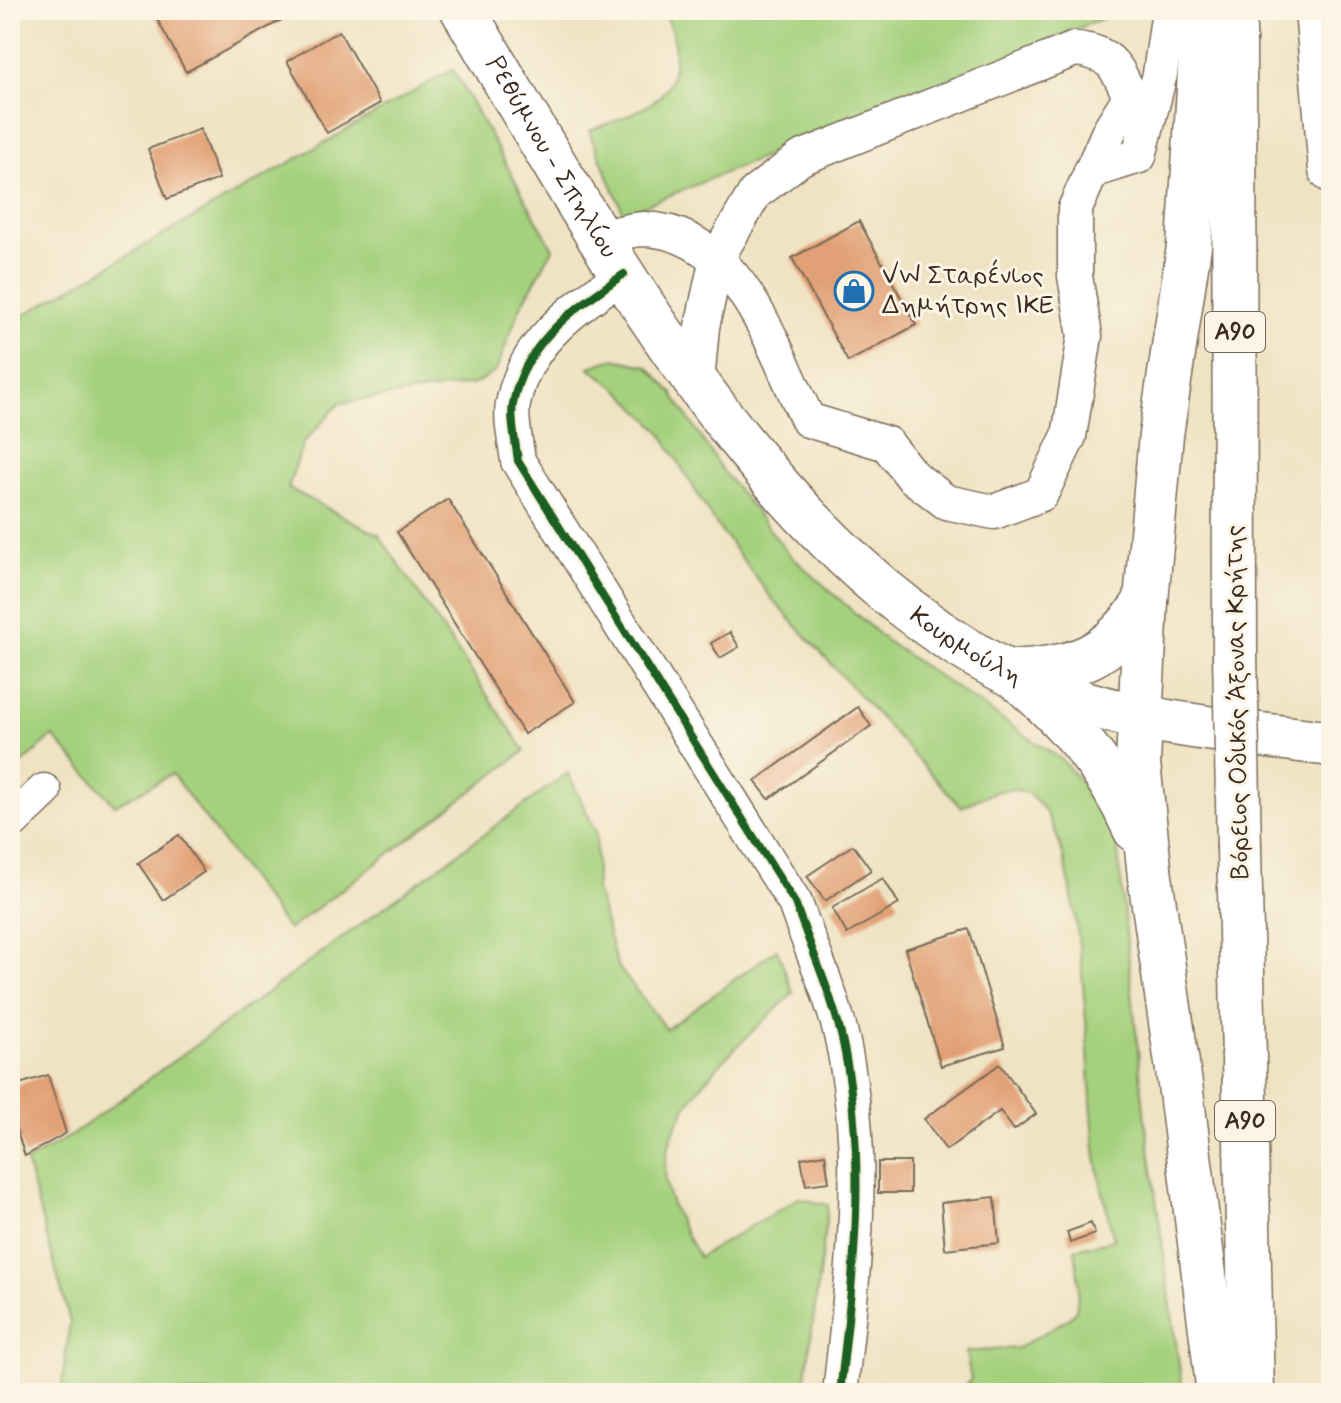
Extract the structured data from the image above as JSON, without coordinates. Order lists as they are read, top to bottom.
{
  "streets": {
    "main road": [
      "Ρεθύμνου - Σπηλίου",
      "Α90",
      "Κουρμούλη",
      "Βόρειος Οδικός Άξονας Κρήτης"
    ]
  },
  "crossings": [
    ["Ρεθύμνου - Σπηλίου", "Κουρμούλη"]
  ],
  "places": {
    "shop": ["VW Σταρένιος Δημήτρης ΙΚΕ"]
  }
}
